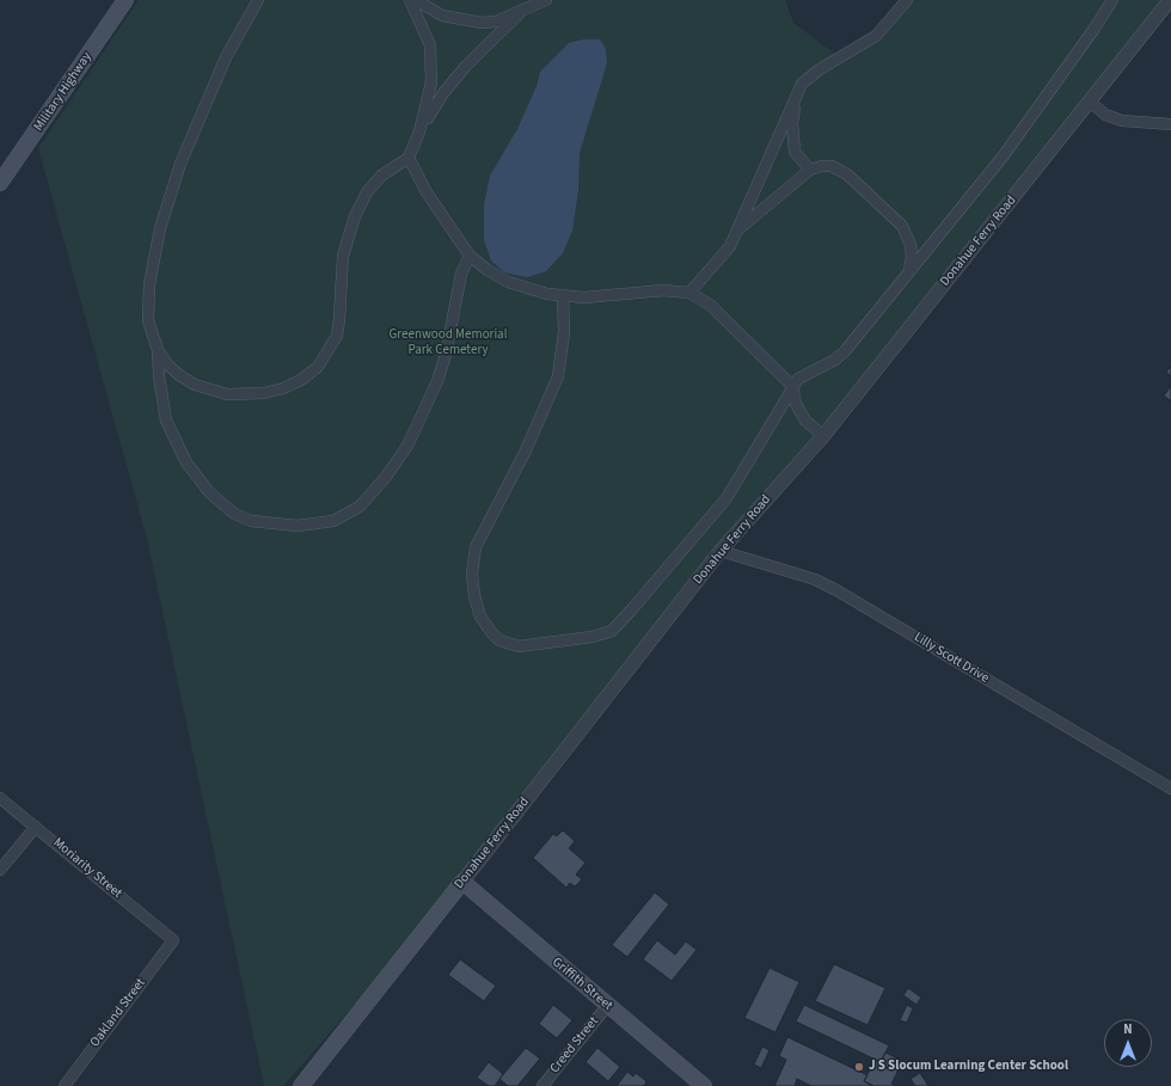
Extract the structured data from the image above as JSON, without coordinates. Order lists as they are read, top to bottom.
{
  "streets": {
    "main road": ["Military Highway", "Donahue Ferry Road", "Griffith Street"],
    "street": [
      "Lilly Scott Drive",
      "Moriarity Street",
      "Oakland Street",
      "Creed Street"
    ]
  },
  "crossings": [
    ["Donahue Ferry Road", "Lilly Scott Drive"],
    ["Donahue Ferry Road", "Griffith Street"],
    ["Moriarity Street", "Oakland Street"],
    ["Griffith Street", "Creed Street"]
  ],
  "parks": ["Greenwood Memorial Park Cemetery"],
  "places": ["J S Slocum Learning Center School"],
  "north": "top"
}
